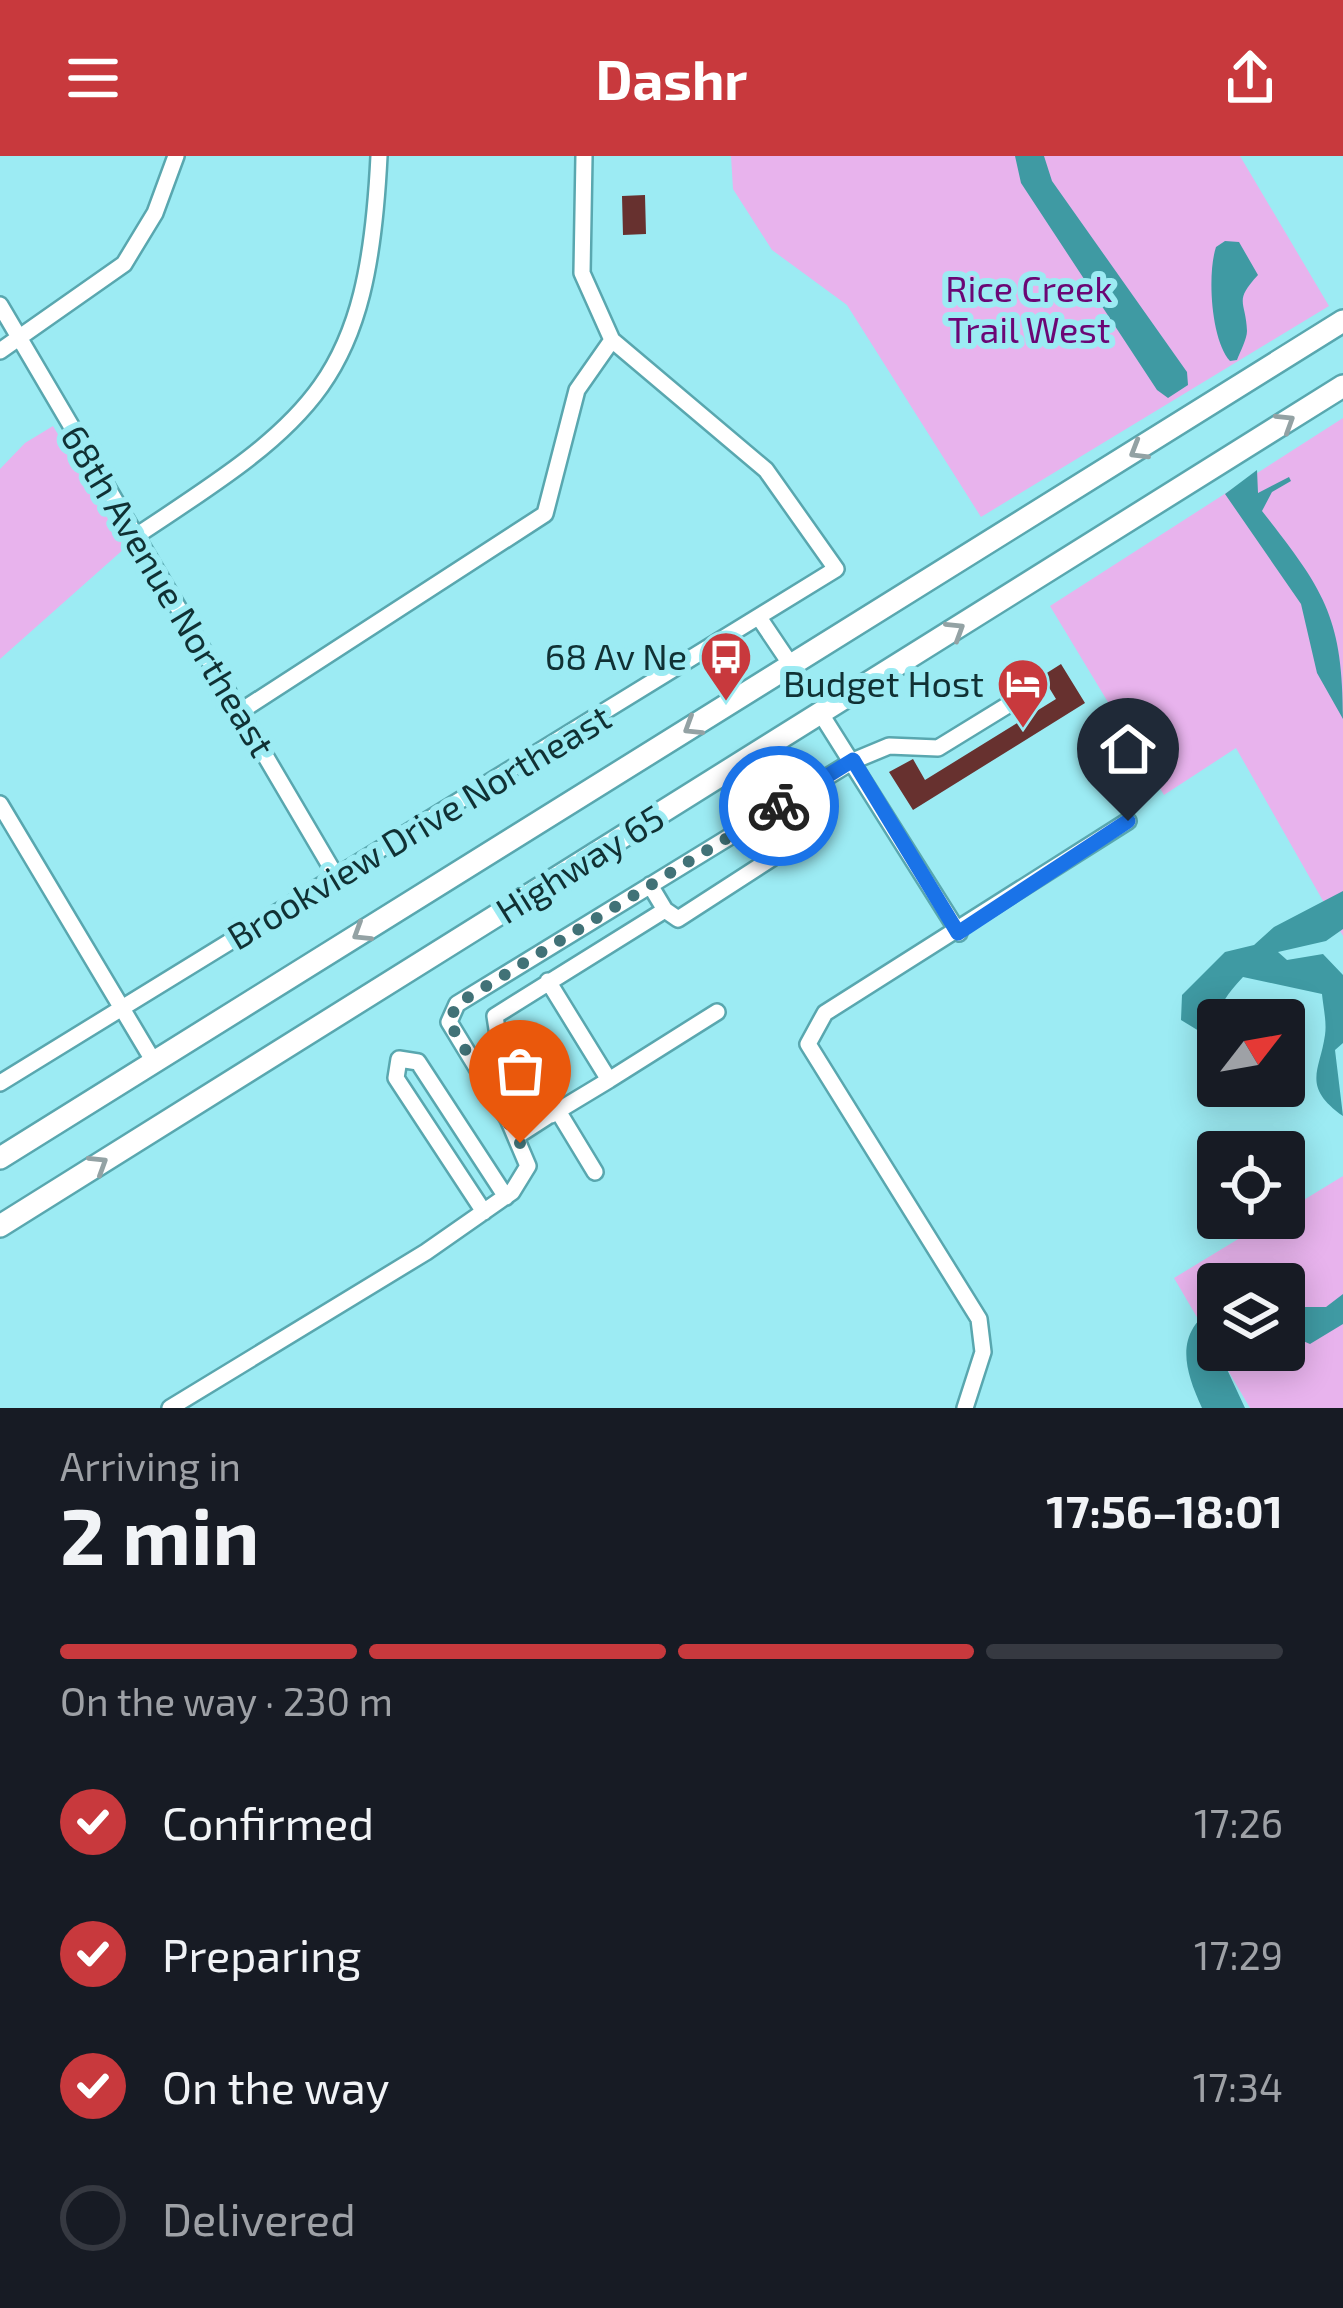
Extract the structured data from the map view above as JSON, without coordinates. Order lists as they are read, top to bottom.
{
  "streets": {
    "highway": ["Highway 65"],
    "street": ["68th Avenue Northeast", "Brookview Drive Northeast"]
  },
  "crossings": [
    ["68th Avenue Northeast", "Brookview Drive Northeast"]
  ],
  "parks": ["Rice Creek Trail West"],
  "places": {
    "bus stop": ["68 Av Ne"],
    "hotel": ["Budget Host"]
  },
  "north": "top right",
  "page": {
    "header": "Dashr",
    "heading": ["2 min", "Arriving in", "17:56–18:01"],
    "bar": "On the way · 230 m",
    "list": [
      ["Confirmed", "17:26"],
      ["Preparing", "17:29"],
      ["On the way", "17:34"],
      "Delivered"
    ]
  }
}
